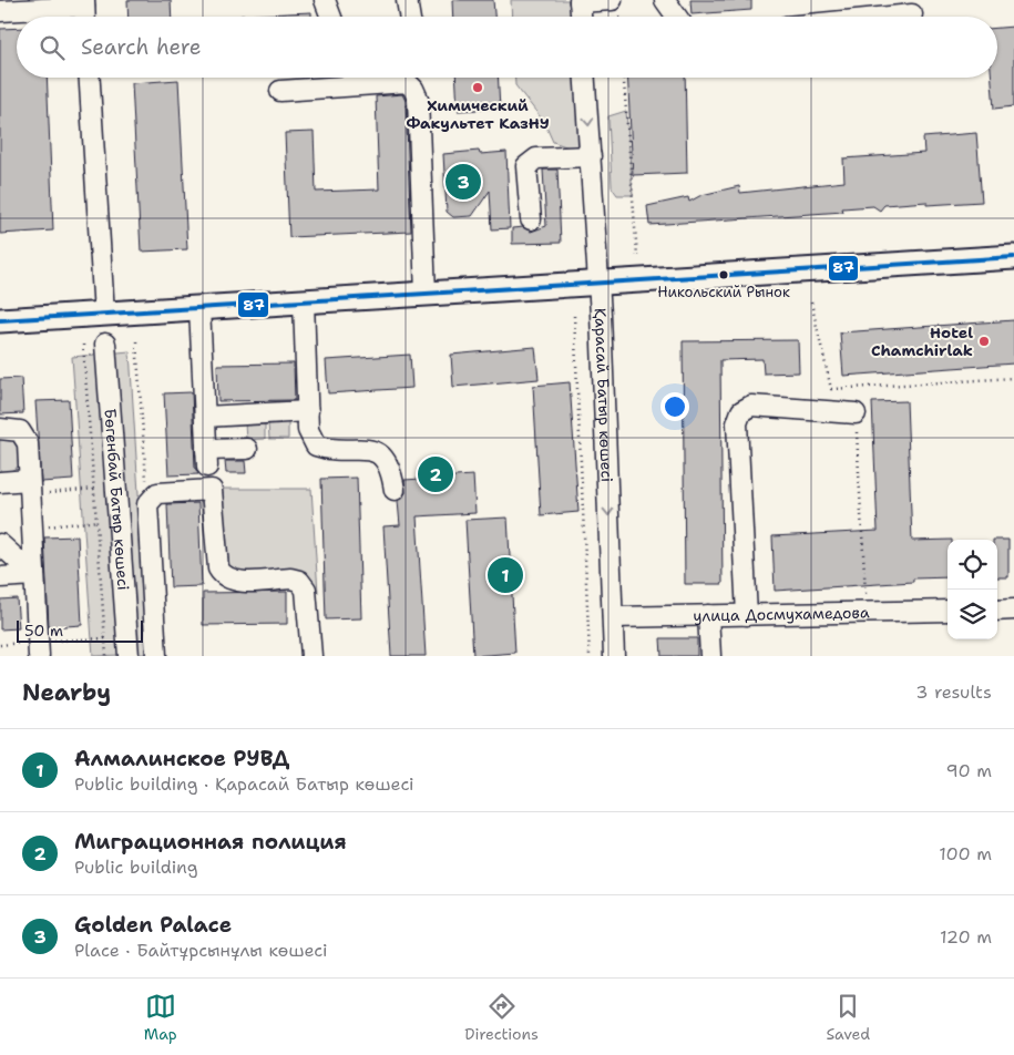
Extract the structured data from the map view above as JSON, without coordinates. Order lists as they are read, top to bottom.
{
  "streets": {
    "street": ["Қарасай Батыр көшесі", "Бөгенбай Батыр көшесі", "улица Досмухамедова"]
  },
  "crossings": [
    ["Қарасай Батыр көшесі", "улица Досмухамедова"]
  ],
  "one_way": ["Қарасай Батыр көшесі"],
  "places": ["Химический Факультет КазНУ", "Никольский Рынок", "Hotel Chamchirlak"],
  "lines": ["transit line 87"],
  "scale_bar": "50 m",
  "page": {
    "search": "Search here",
    "pins": ["3", "2", "1"],
    "scale": "50 m",
    "heading": ["Nearby", "3 results"],
    "list": [
      {
        "mark": "1",
        "name": "Алмалинское РУВД",
        "note": "Public building · Қарасай Батыр көшесі",
        "value": "90 m"
      },
      {
        "mark": "2",
        "name": "Миграционная полиция",
        "note": "Public building",
        "value": "100 m"
      },
      {
        "mark": "3",
        "name": "Golden Palace",
        "note": "Place · Байтұрсынұлы көшесі",
        "value": "120 m"
      }
    ],
    "nav": ["Map", "Directions", "Saved"]
  }
}
